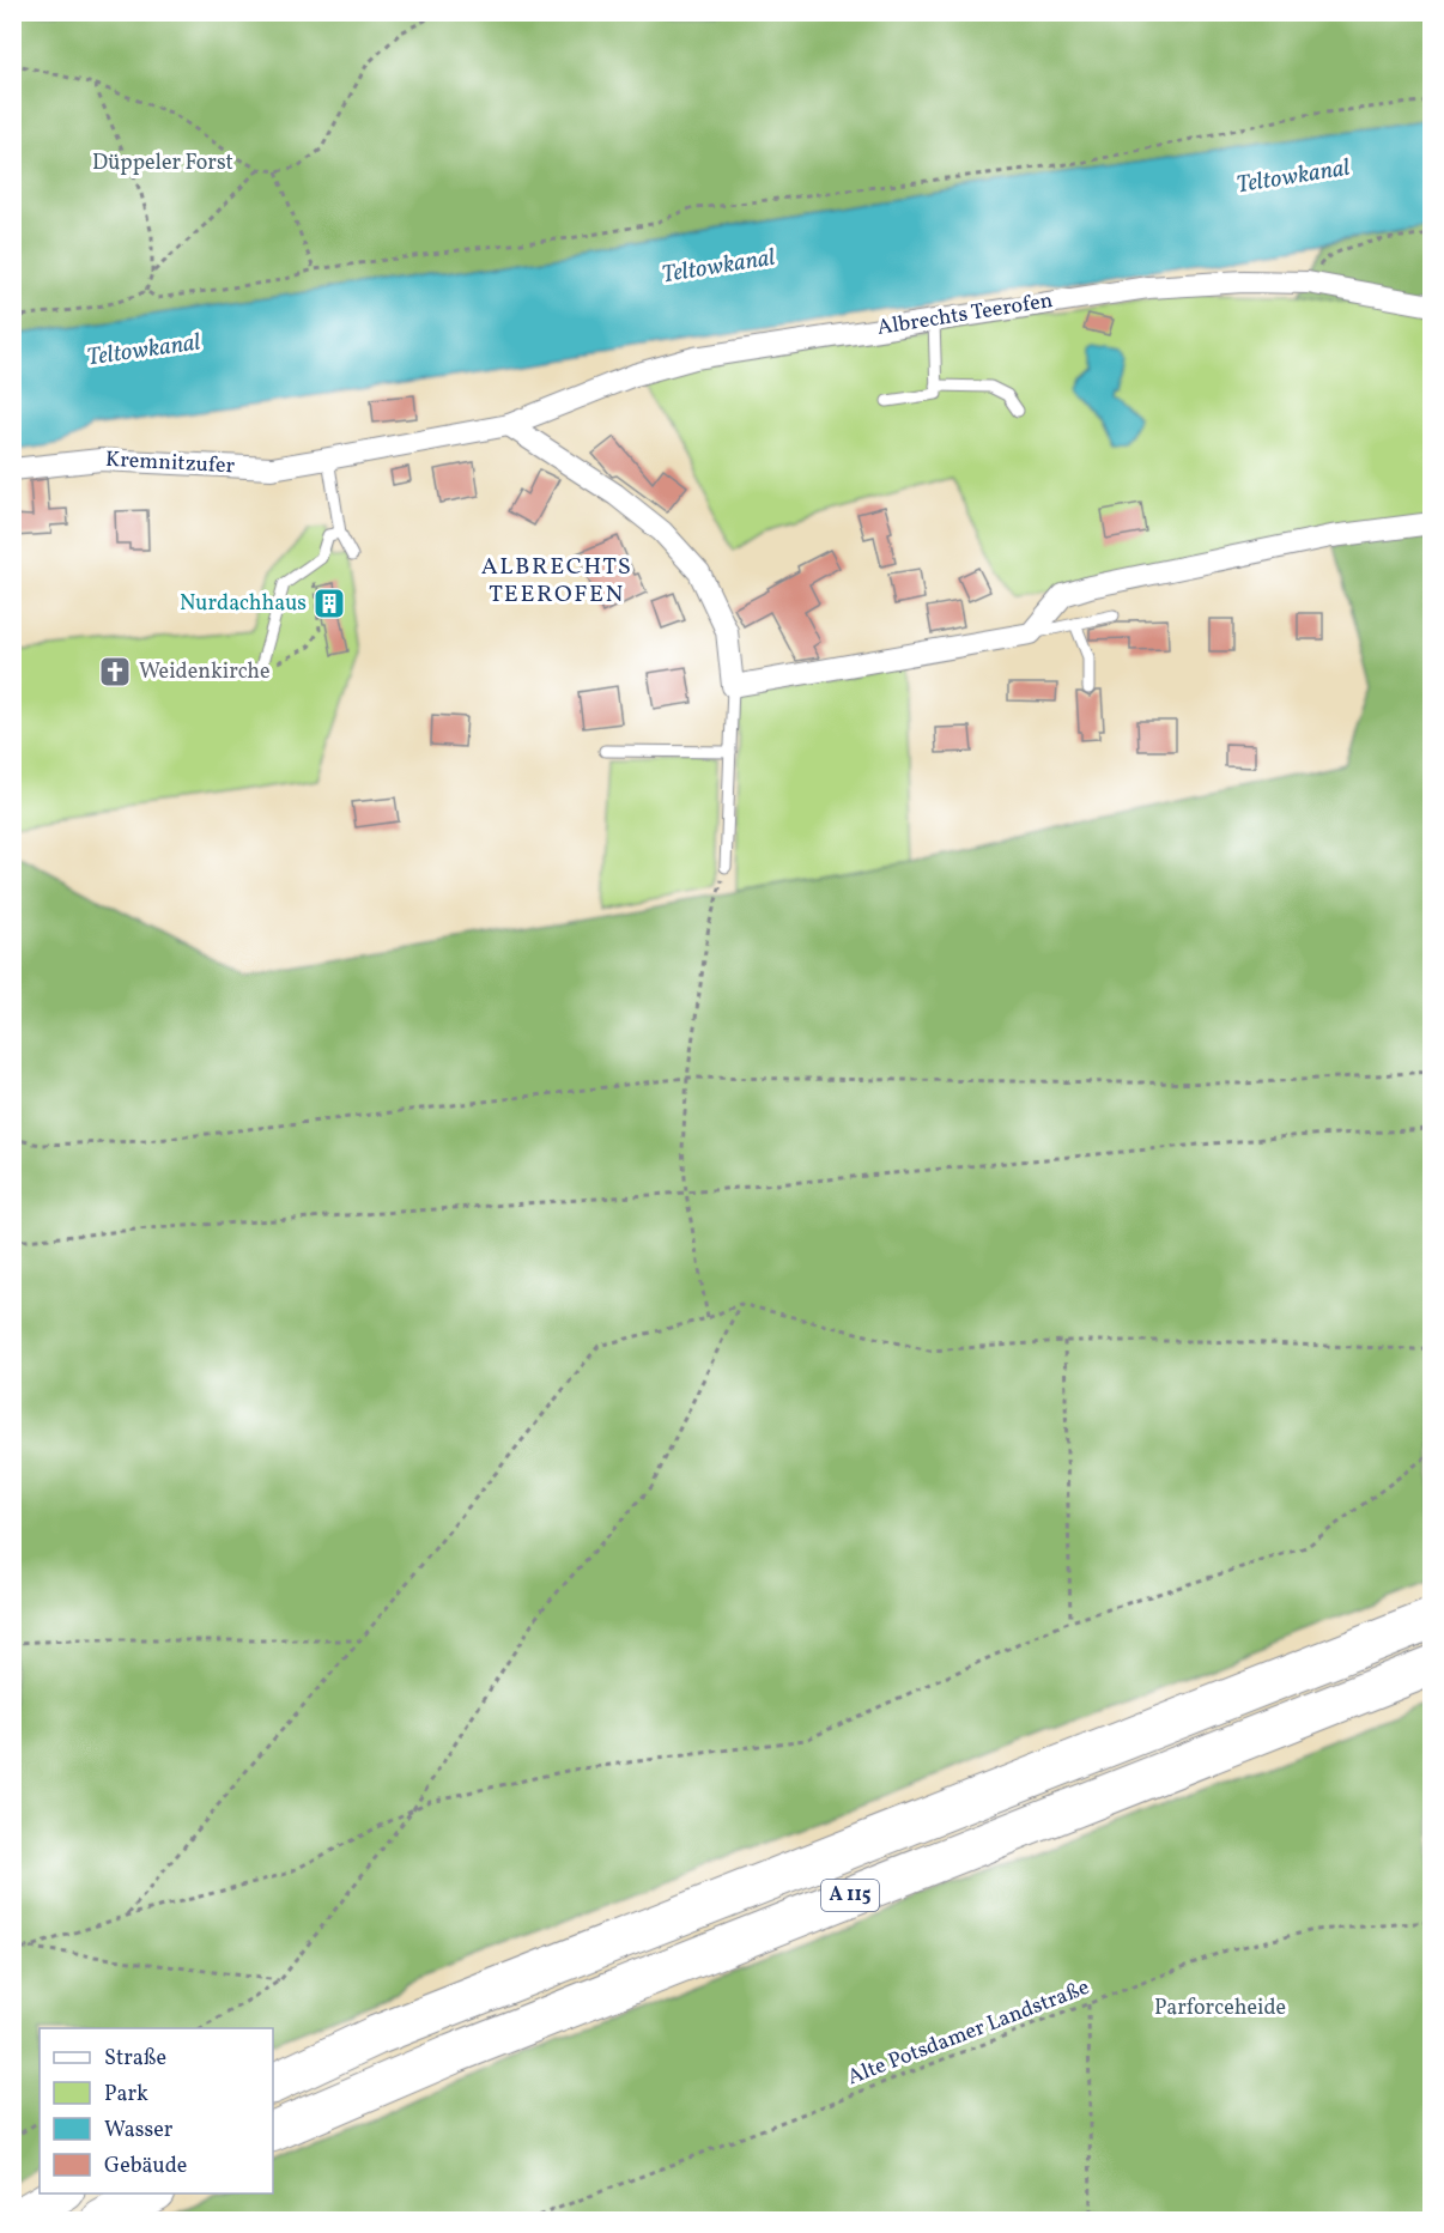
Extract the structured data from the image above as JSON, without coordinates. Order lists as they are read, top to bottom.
{
  "streets": {
    "highway": ["A 115"],
    "street": ["Albrechts Teerofen", "Kremnitzufer"],
    "path": ["Alte Potsdamer Landstraße"]
  },
  "crossings": [
    ["Albrechts Teerofen", "Kremnitzufer"]
  ],
  "districts": ["ALBRECHTS TEEROFEN"],
  "water": ["Teltowkanal"],
  "parks": ["Düppeler Forst", "Parforceheide"],
  "places": {
    "building": ["Nurdachhaus"],
    "church": ["Weidenkirche"]
  },
  "legend": [
    "Straße",
    "Park",
    "Wasser",
    "Gebäude"
  ]
}
